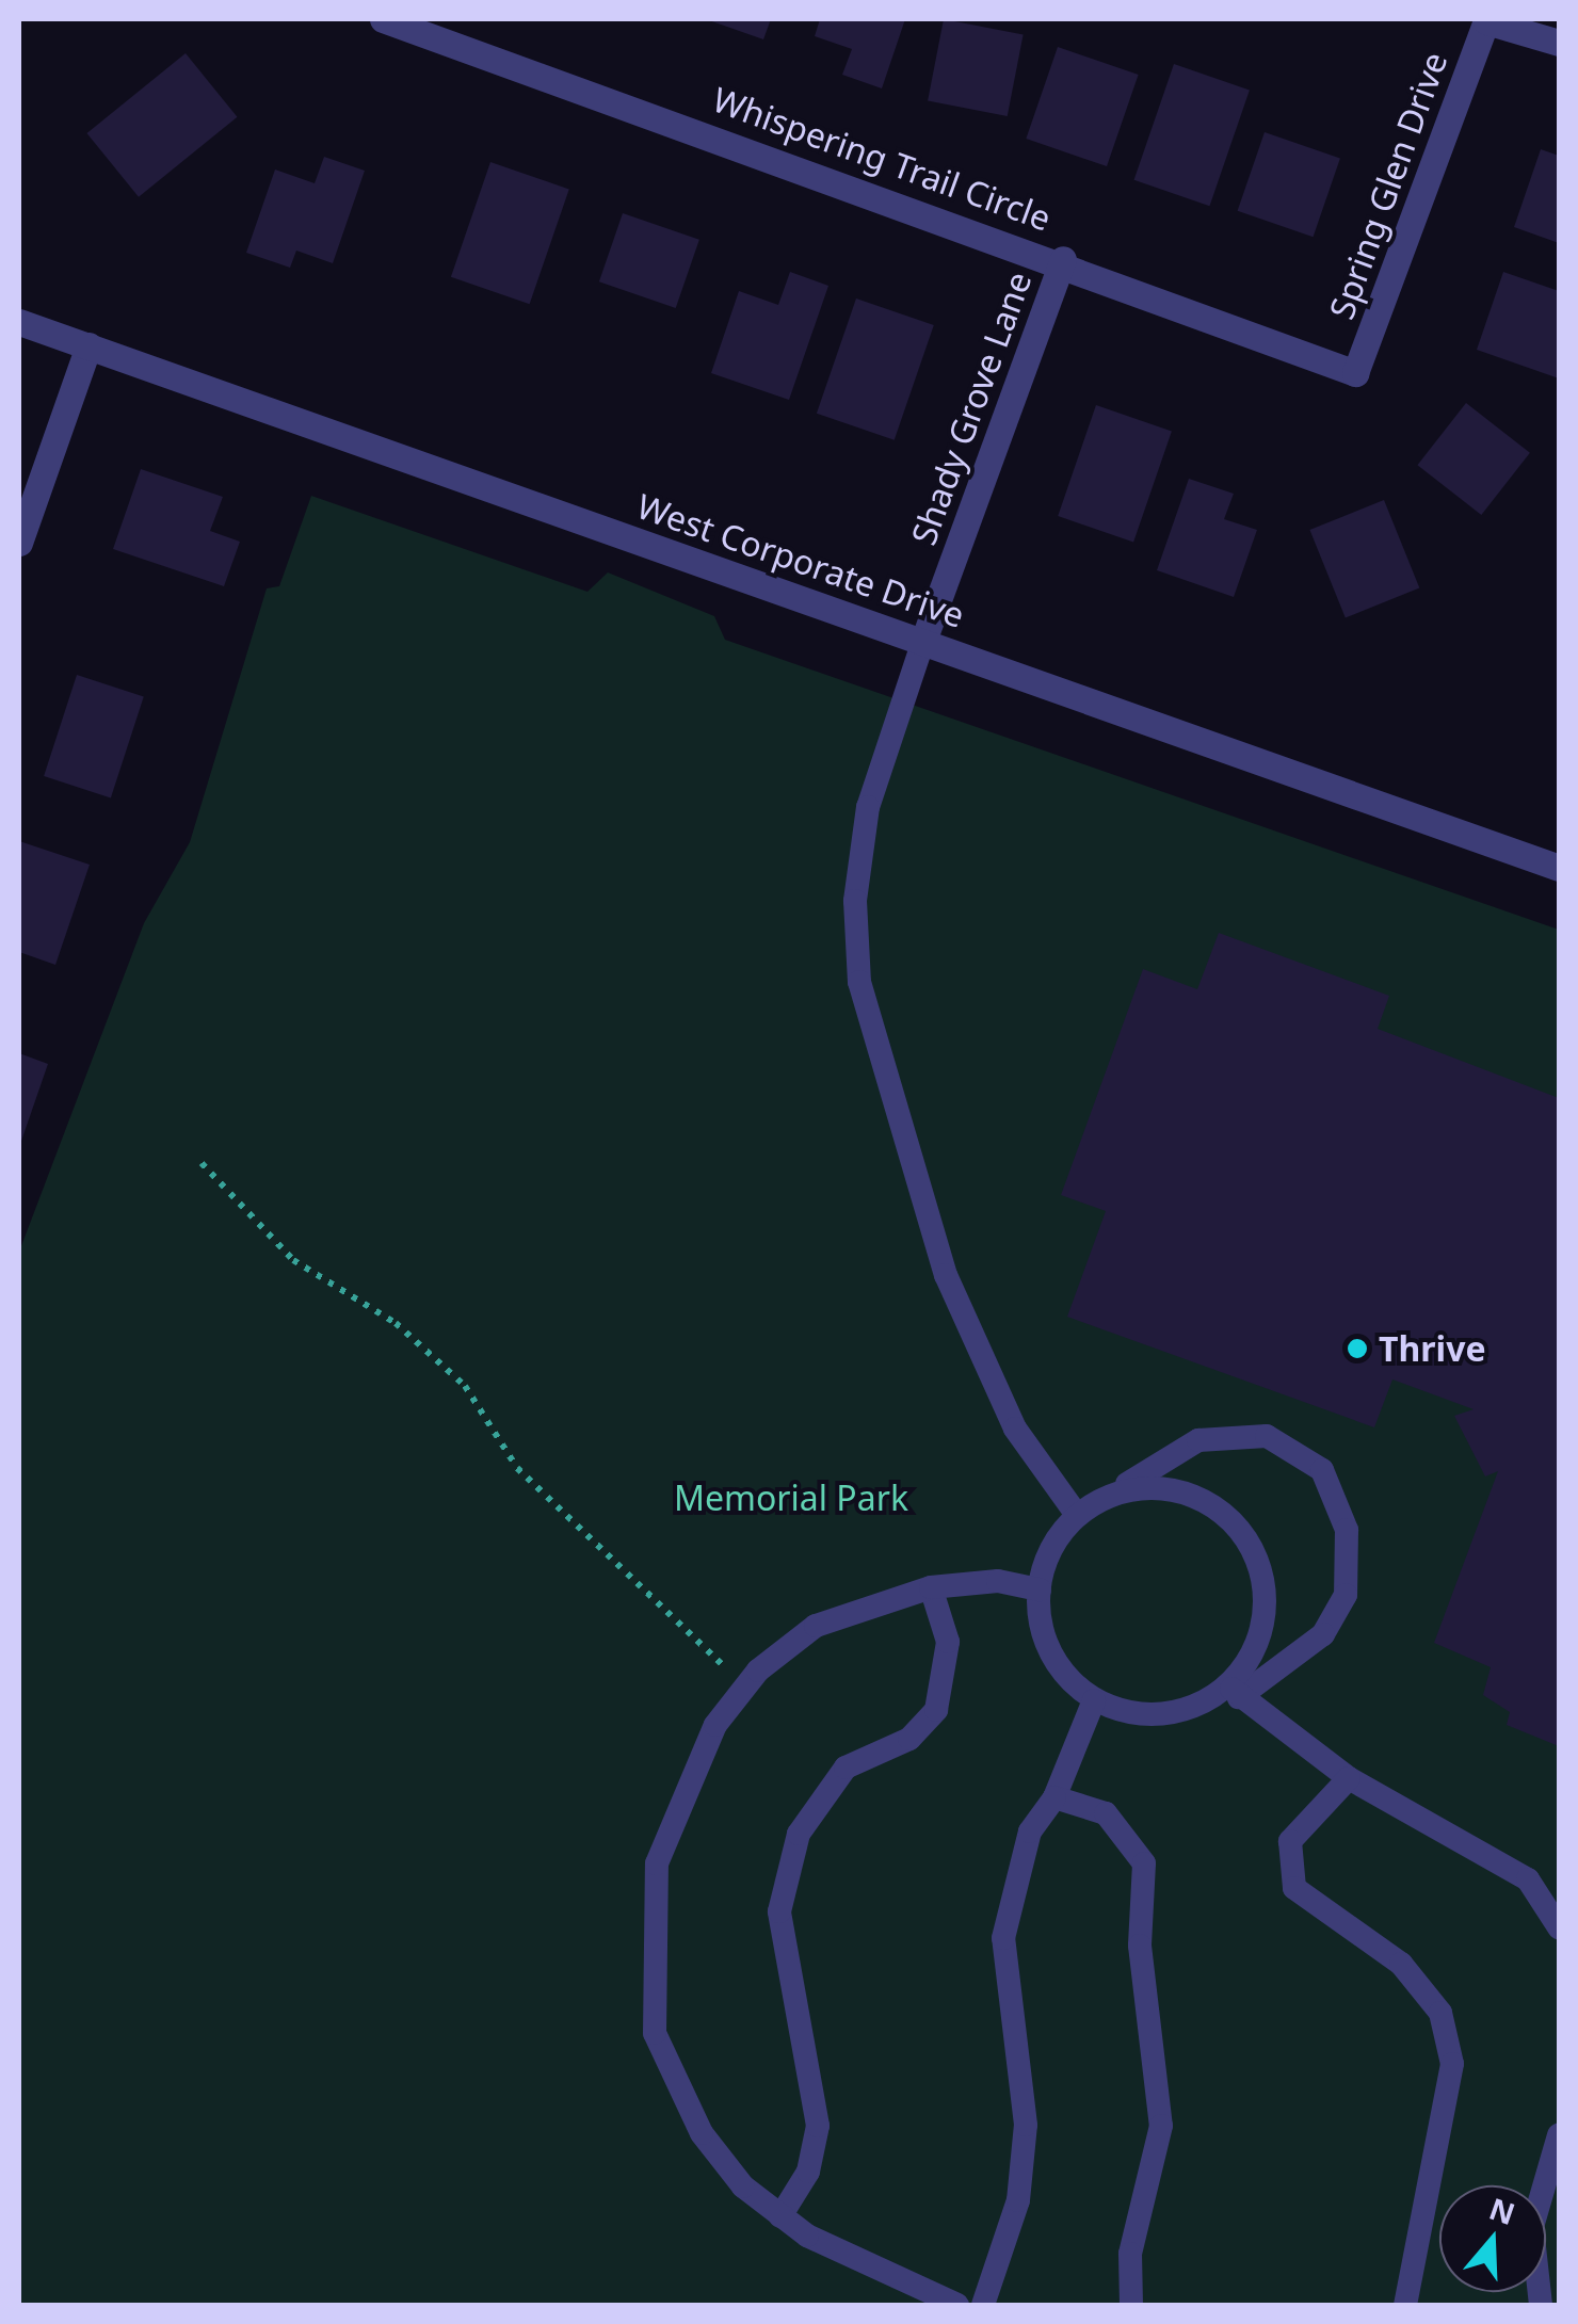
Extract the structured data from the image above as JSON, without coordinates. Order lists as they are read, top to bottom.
{
  "streets": {
    "street": [
      "Whispering Trail Circle",
      "Spring Glen Drive",
      "Shady Grove Lane",
      "West Corporate Drive"
    ]
  },
  "crossings": [
    ["Whispering Trail Circle", "Spring Glen Drive"],
    ["Whispering Trail Circle", "Shady Grove Lane"],
    ["Shady Grove Lane", "West Corporate Drive"]
  ],
  "parks": ["Memorial Park"],
  "places": ["Thrive"],
  "north": "top"
}
